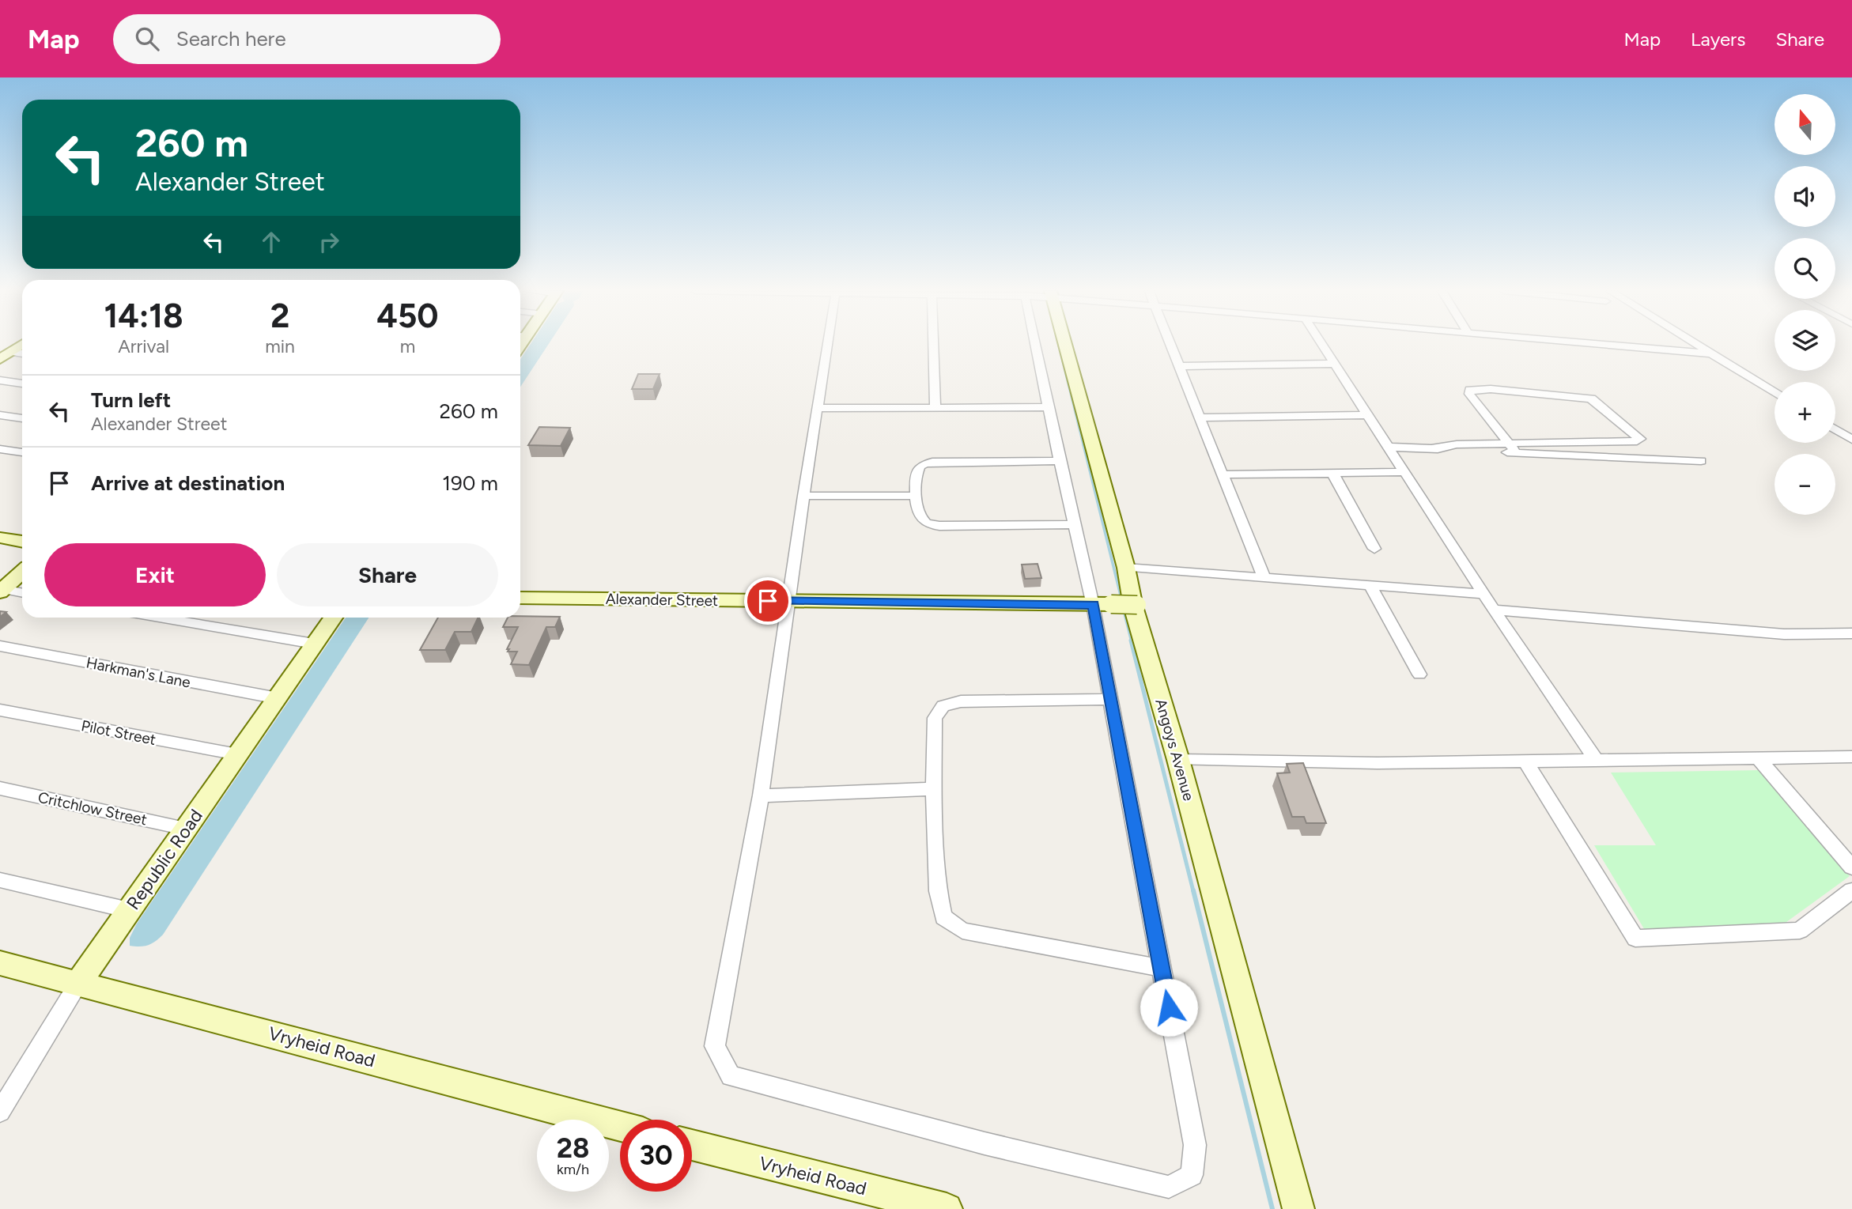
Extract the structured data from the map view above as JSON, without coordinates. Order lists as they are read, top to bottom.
{
  "streets": {
    "street": [
      "Alexander Street",
      "Harkman's Lane",
      "Pilot Street",
      "Angoys Avenue",
      "Critchlow Street",
      "Republic Road",
      "Vryheid Road"
    ]
  },
  "crossings": [
    ["Alexander Street", "Angoys Avenue"],
    ["Harkman's Lane", "Republic Road"],
    ["Pilot Street", "Republic Road"],
    ["Critchlow Street", "Republic Road"],
    ["Republic Road", "Vryheid Road"]
  ],
  "north": "top",
  "page": {
    "header": "Map",
    "search": "Search here",
    "nav": ["Map", "Layers", "Share"],
    "map_buttons": ["+", "−"],
    "turn": ["260 m", "Alexander Street"],
    "eta": [
      "14:18",
      "Arrival",
      "2",
      "min",
      "450",
      "m"
    ],
    "list": [
      {
        "name": "Turn left",
        "note": "Alexander Street",
        "value": "260 m"
      },
      {
        "name": "Arrive at destination",
        "value": "190 m"
      }
    ],
    "buttons": ["Exit", "Share"],
    "speed": "28 km/h",
    "limit": "30"
  }
}
